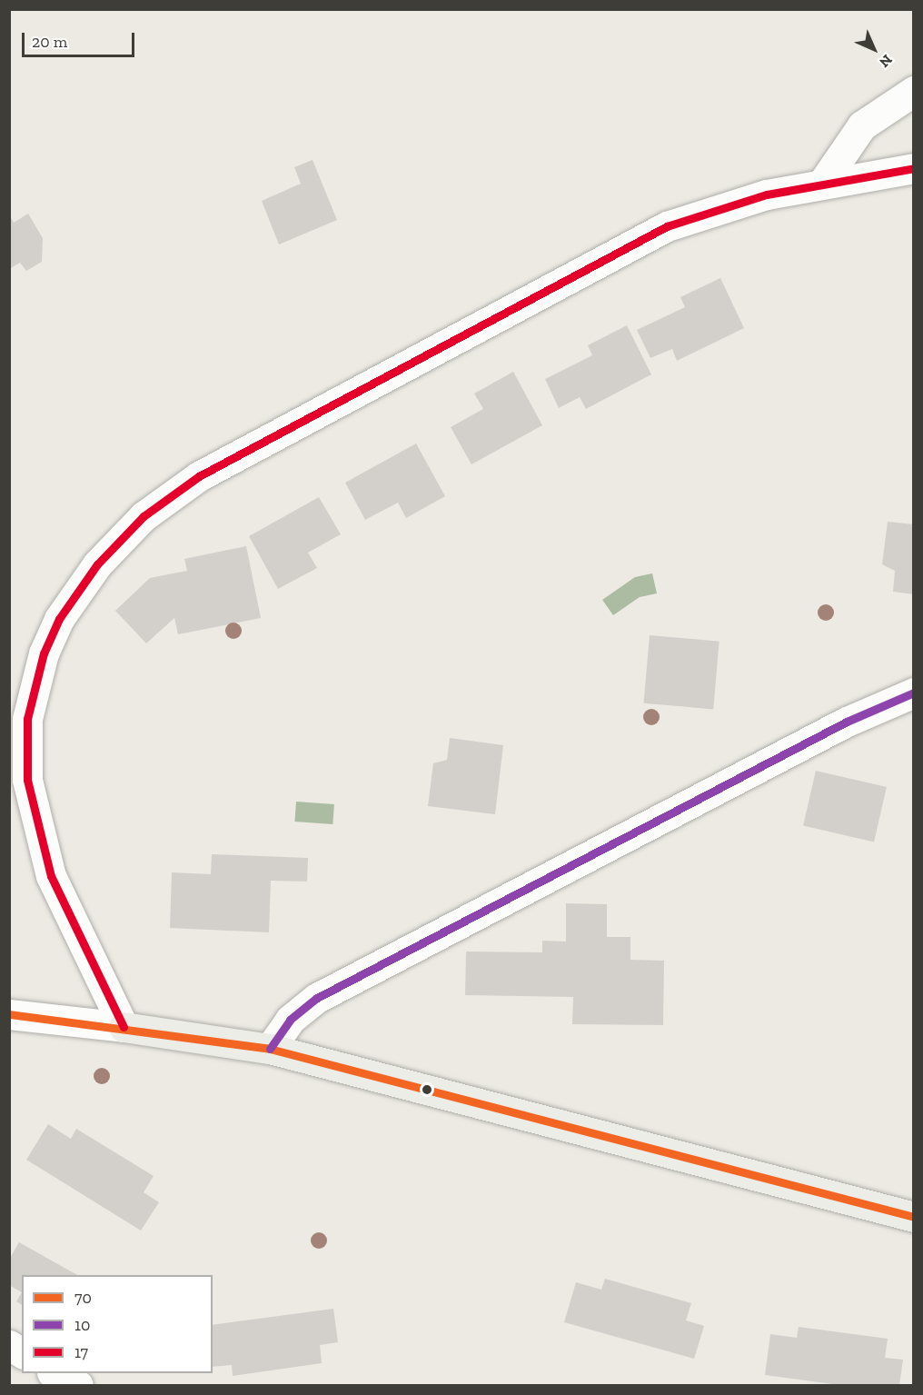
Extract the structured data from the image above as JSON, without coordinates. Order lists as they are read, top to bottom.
{
  "lines": ["transit line 17", "transit line 10", "transit line 70"],
  "legend": ["70", "10", "17"],
  "scale_bar": "20 m",
  "north": "bottom right"
}
